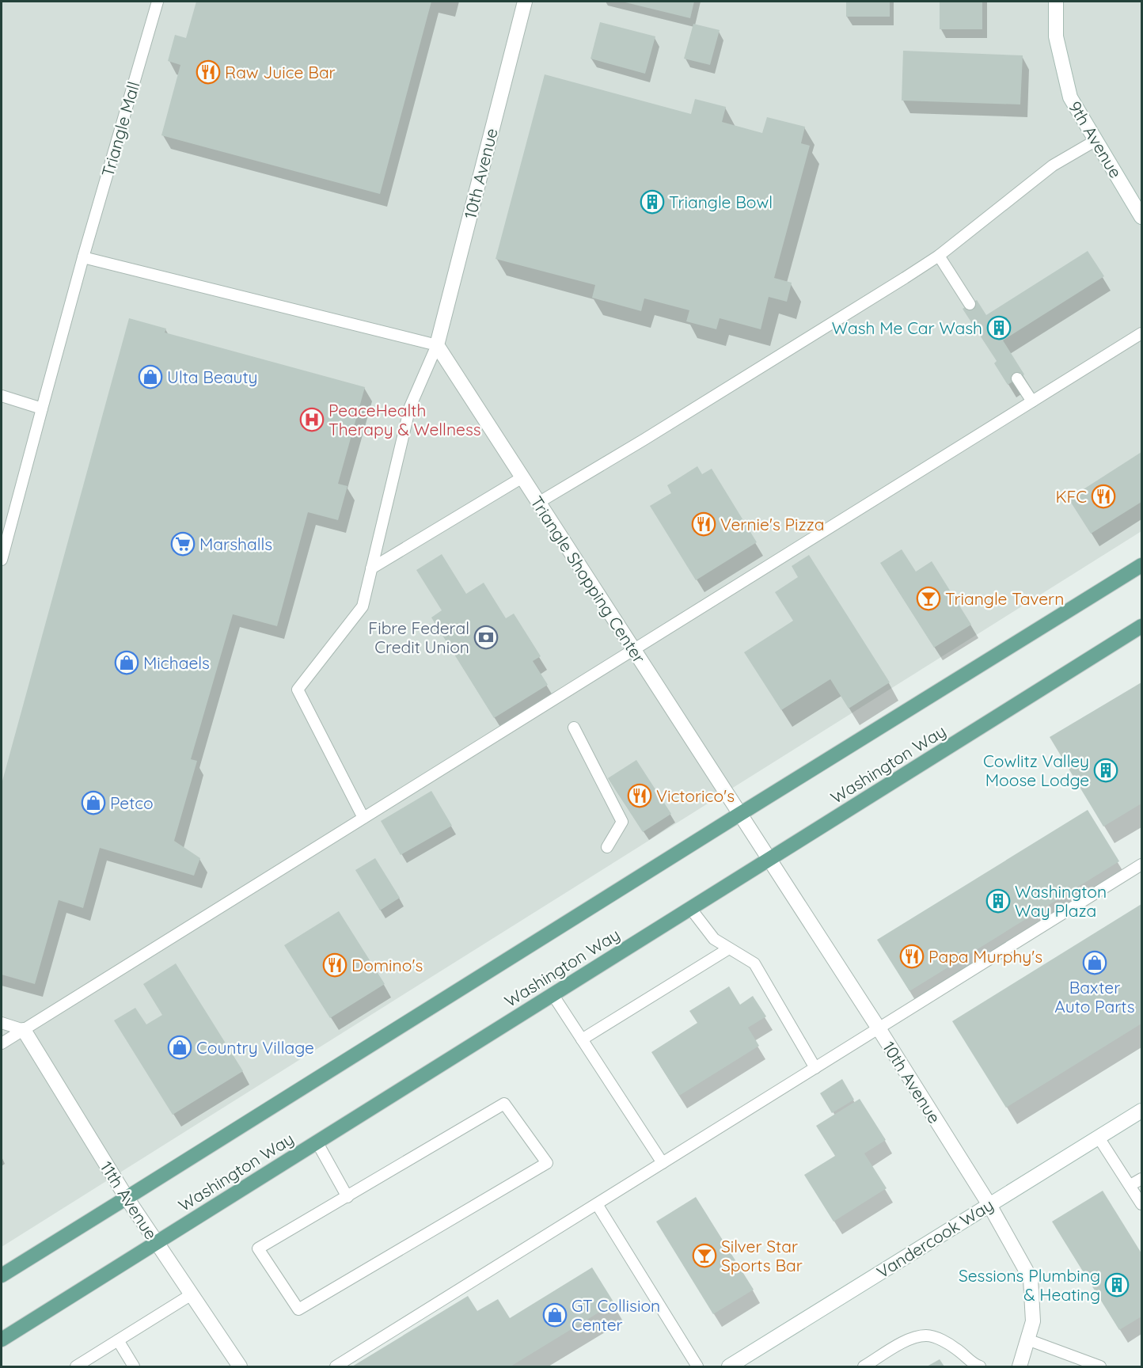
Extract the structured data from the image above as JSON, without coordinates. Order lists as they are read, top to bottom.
{
  "streets": {
    "main road": ["Washington Way"],
    "street": [
      "9th Avenue",
      "10th Avenue",
      "Triangle Shopping Center",
      "11th Avenue",
      "Vandercook Way"
    ],
    "lane": ["Triangle Mall"]
  },
  "crossings": [
    ["10th Avenue", "Triangle Shopping Center"],
    ["10th Avenue", "Washington Way"],
    ["10th Avenue", "Vandercook Way"],
    ["Washington Way", "11th Avenue"]
  ],
  "places": {
    "restaurant": [
      "Raw Juice Bar",
      "KFC",
      "Vernie's Pizza",
      "Victorico's",
      "Papa Murphy's",
      "Domino's"
    ],
    "building": [
      "Triangle Bowl",
      "Wash Me Car Wash",
      "Cowlitz Valley Moose Lodge",
      "Washington Way Plaza",
      "Sessions Plumbing & Heating"
    ],
    "shop": [
      "Ulta Beauty",
      "Michaels",
      "Petco",
      "Baxter Auto Parts",
      "Country Village",
      "GT Collision Center"
    ],
    "hospital": ["PeaceHealth Therapy & Wellness"],
    "supermarket": ["Marshalls"],
    "bar": ["Triangle Tavern", "Silver Star Sports Bar"],
    "bank": ["Fibre Federal Credit Union"]
  }
}
